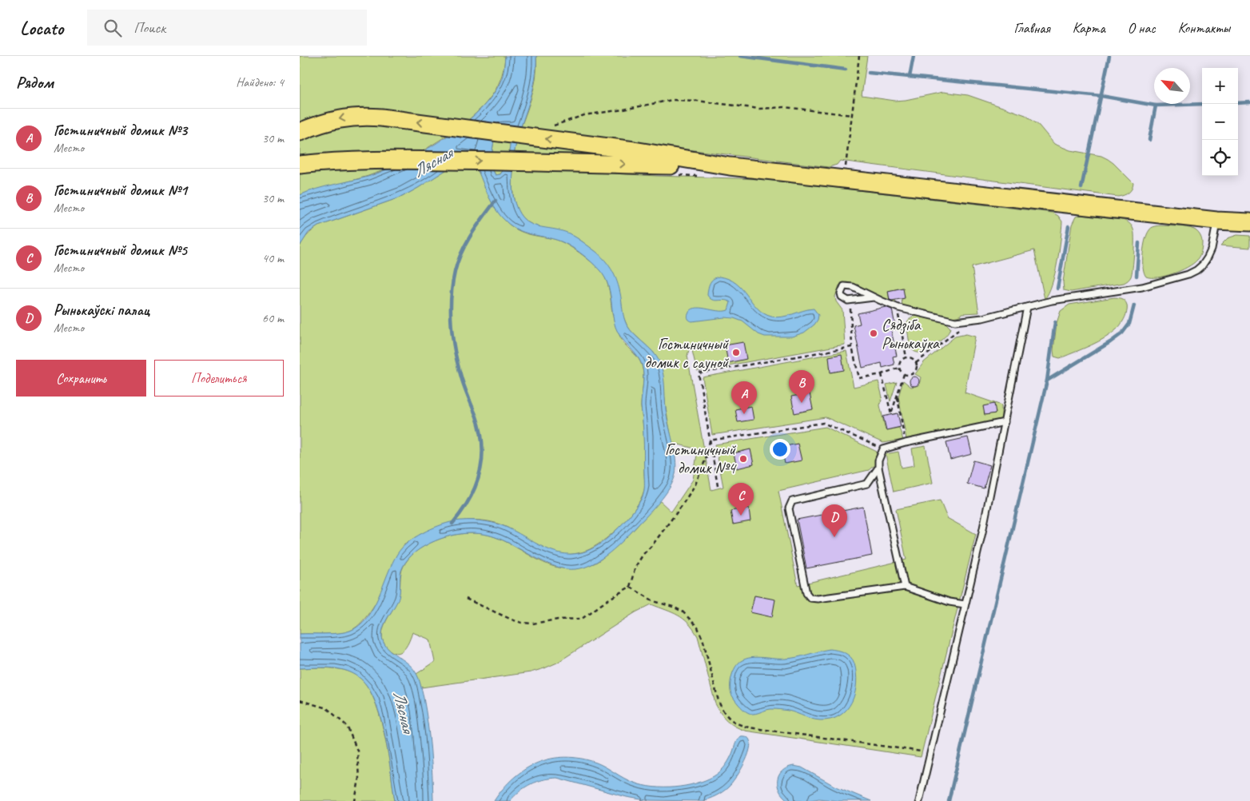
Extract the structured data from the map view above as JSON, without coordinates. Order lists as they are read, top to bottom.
{
  "water": ["Лясная"],
  "places": ["Сядзіба Рынькаўка", "Гостиничный домик с сауной", "Гостиничный домик №4"],
  "north": "top left",
  "page": {
    "header": "Locato",
    "search": "Поиск",
    "nav": [
      "Главная",
      "Карта",
      "О нас",
      "Контакты"
    ],
    "heading": ["Рядом", "Найдено: 4"],
    "map_buttons": ["+", "−"],
    "list": [
      {
        "mark": "A",
        "name": "Гостиничный домик №3",
        "note": "Место",
        "value": "30 m"
      },
      {
        "mark": "B",
        "name": "Гостиничный домик №1",
        "note": "Место",
        "value": "30 m"
      },
      {
        "mark": "C",
        "name": "Гостиничный домик №5",
        "note": "Место",
        "value": "40 m"
      },
      {
        "mark": "D",
        "name": "Рынькаўскi палац",
        "note": "Место",
        "value": "60 m"
      }
    ],
    "buttons": ["Сохранить", "Поделиться"],
    "pins": [
      "B",
      "A",
      "C",
      "D"
    ]
  }
}
